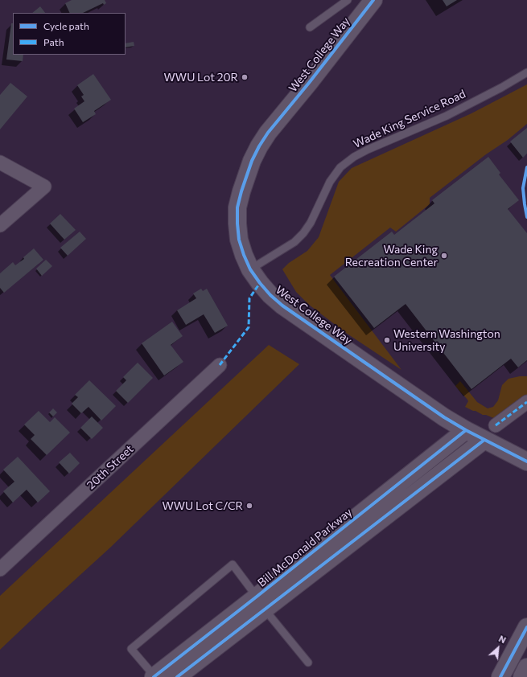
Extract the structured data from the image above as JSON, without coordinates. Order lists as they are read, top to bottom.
{
  "streets": {
    "main road": ["West College Way", "Bill McDonald Parkway"],
    "street": ["20th Street"],
    "lane": ["Wade King Service Road"]
  },
  "crossings": [
    ["West College Way", "Wade King Service Road"],
    ["West College Way", "Bill McDonald Parkway"]
  ],
  "places": [
    "WWU Lot 20R",
    "Wade King Recreation Center",
    "Western Washington University",
    "WWU Lot C/CR"
  ],
  "legend": ["Cycle path", "Path"],
  "north": "top right"
}
